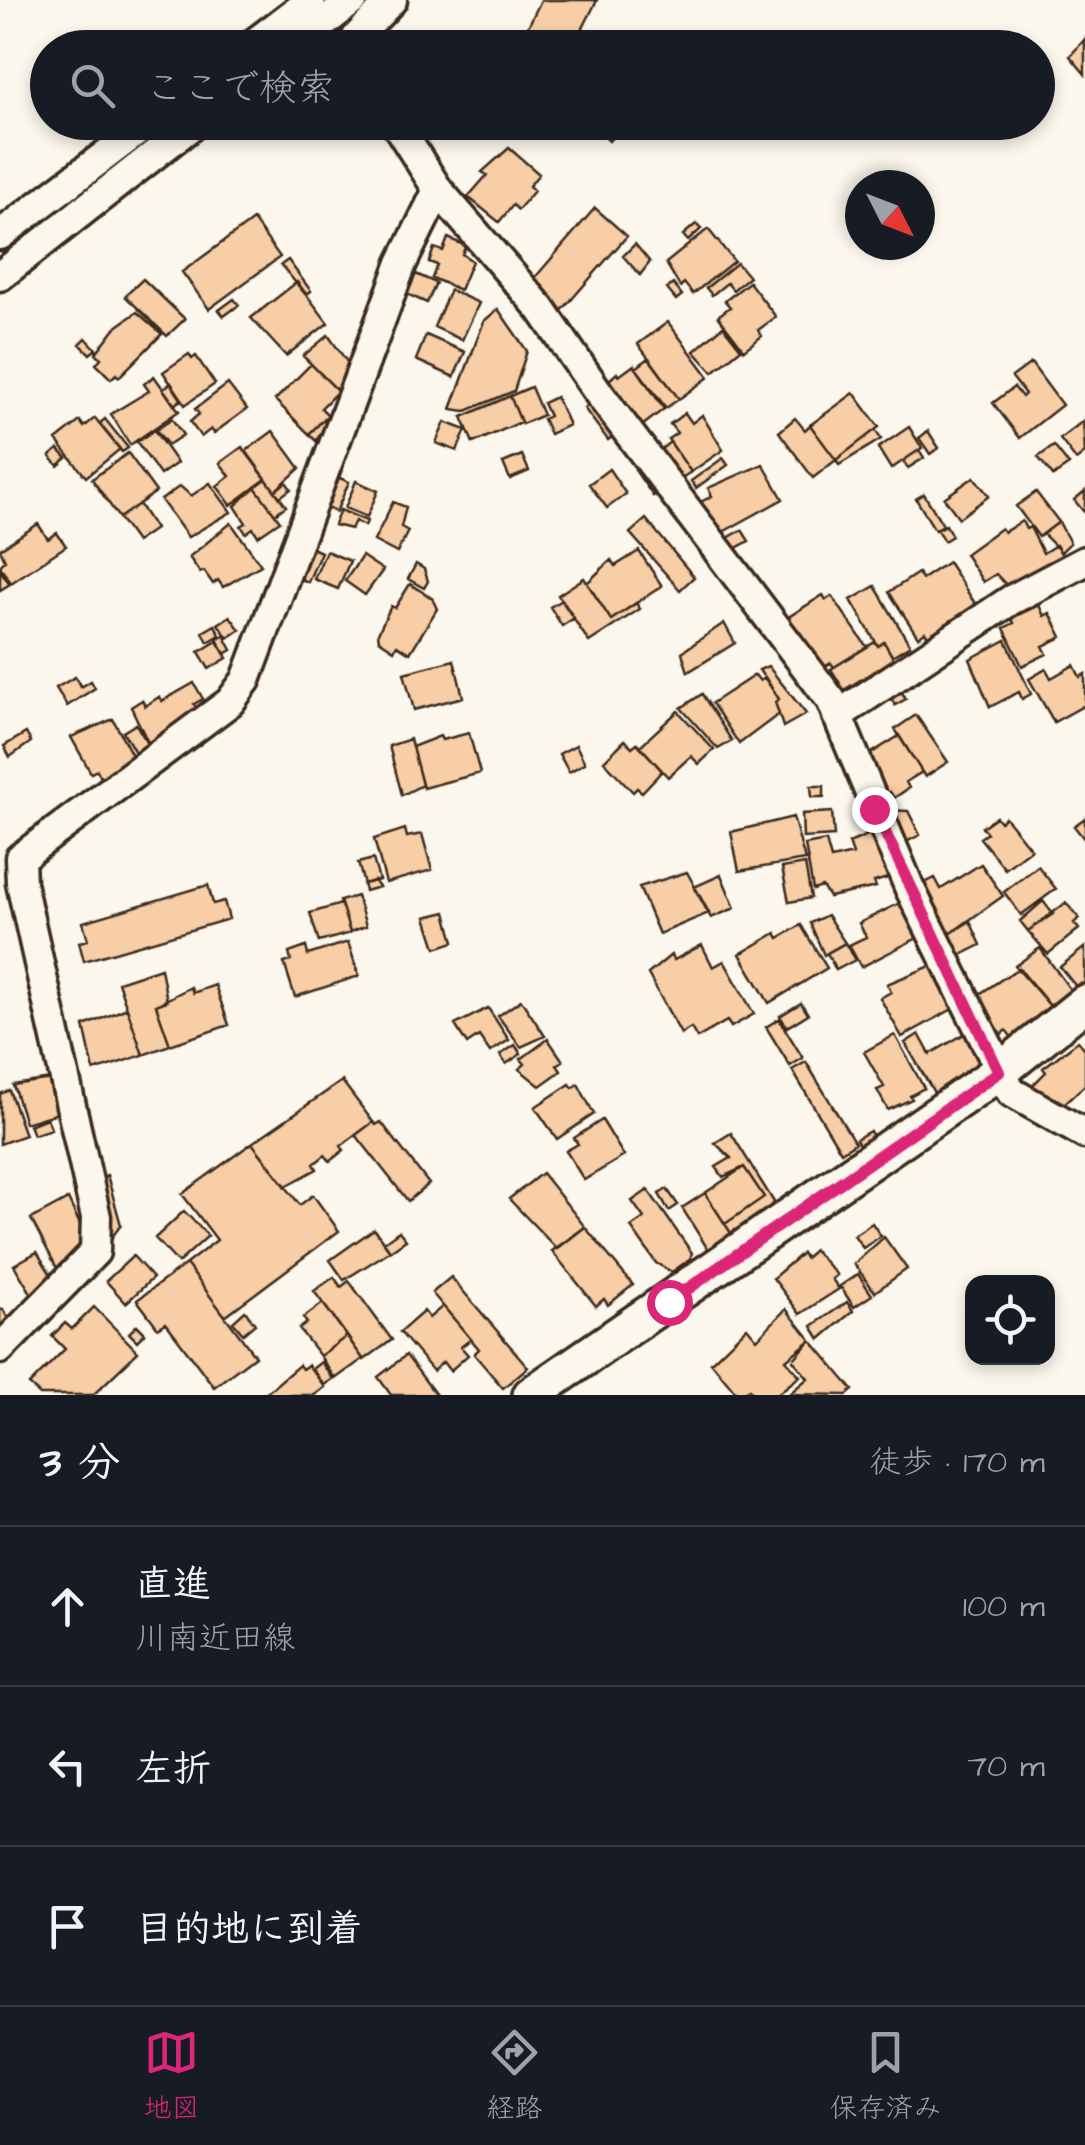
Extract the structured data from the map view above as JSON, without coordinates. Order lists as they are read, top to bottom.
{
  "north": "bottom right",
  "page": {
    "search": "ここで検索",
    "heading": ["3 分", "徒歩 · 170 m"],
    "list": [
      ["直進", "川南近田線", "100 m"],
      ["左折", "70 m"],
      "目的地に到着"
    ],
    "nav": ["地図", "経路", "保存済み"]
  }
}
